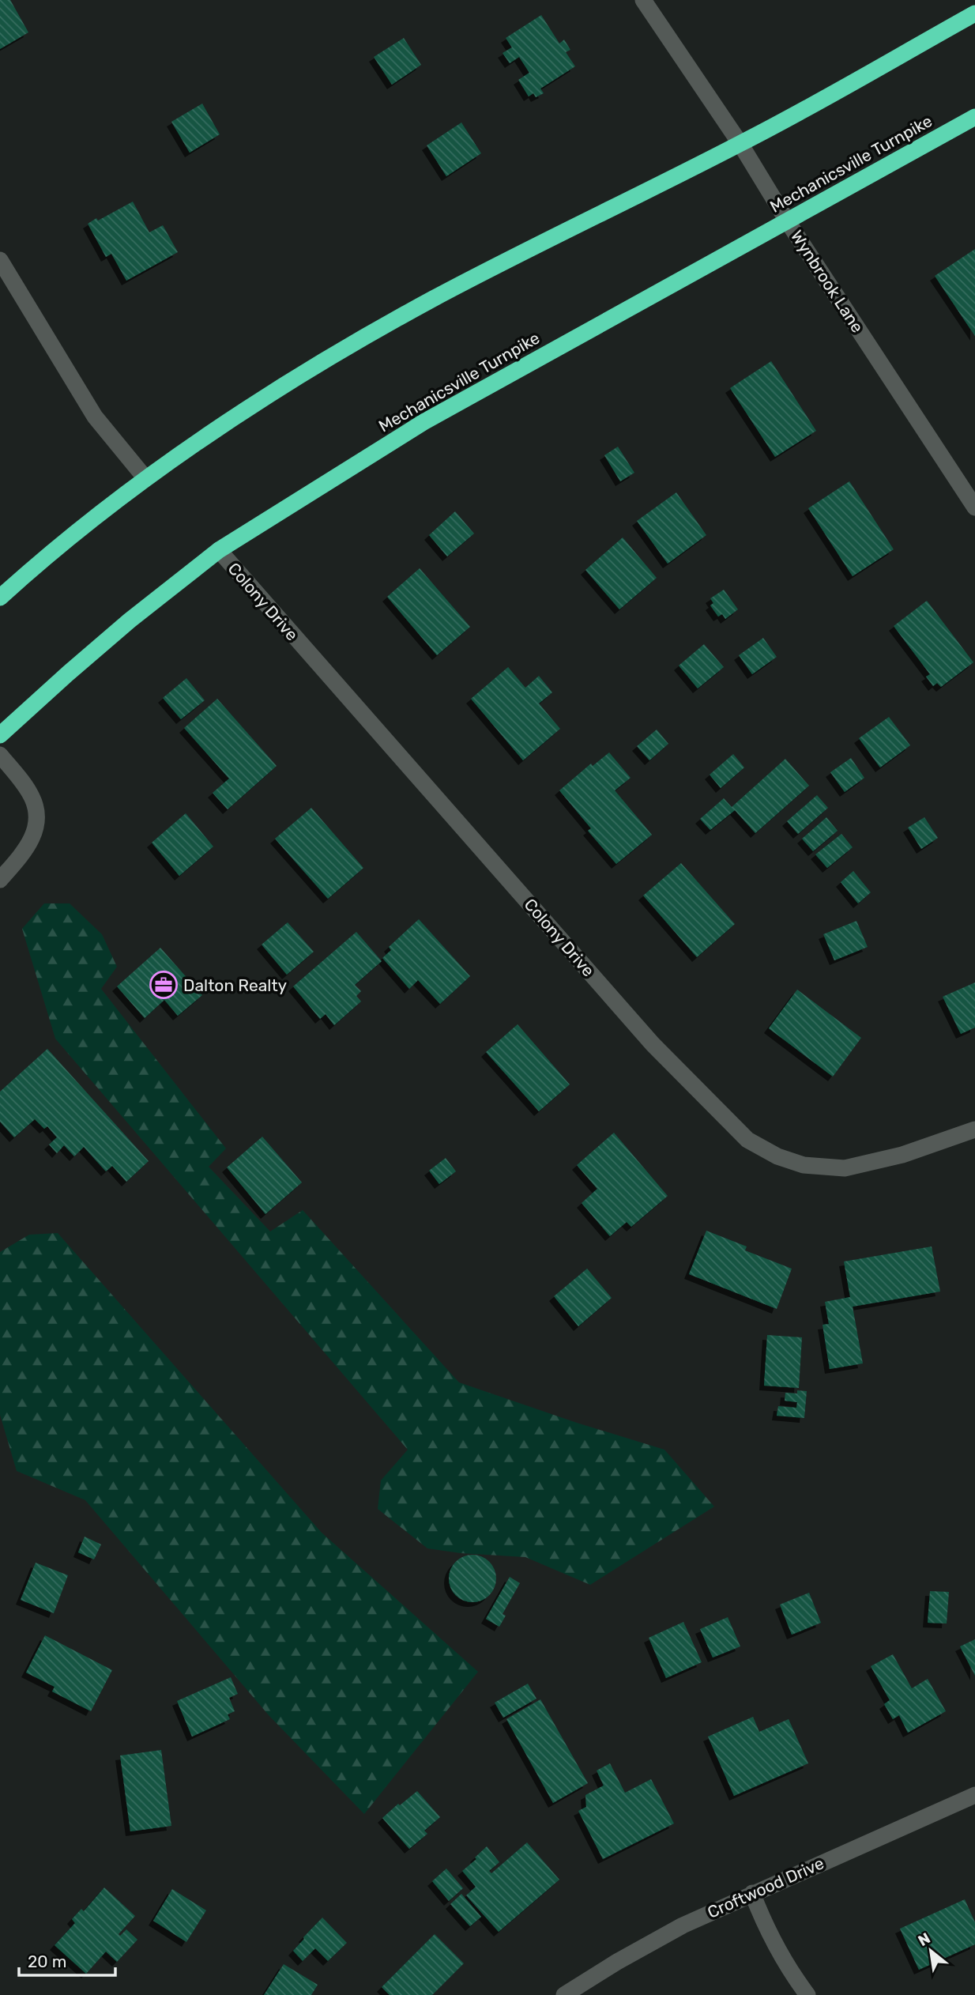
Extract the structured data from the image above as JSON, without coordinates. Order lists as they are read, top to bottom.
{
  "streets": {
    "highway": ["Mechanicsville Turnpike"],
    "street": ["Wynbrook Lane", "Colony Drive", "Croftwood Drive"]
  },
  "crossings": [
    ["Mechanicsville Turnpike", "Wynbrook Lane"],
    ["Mechanicsville Turnpike", "Colony Drive"]
  ],
  "places": {
    "office": ["Dalton Realty"]
  },
  "scale_bar": "20 m",
  "north": "top left"
}
